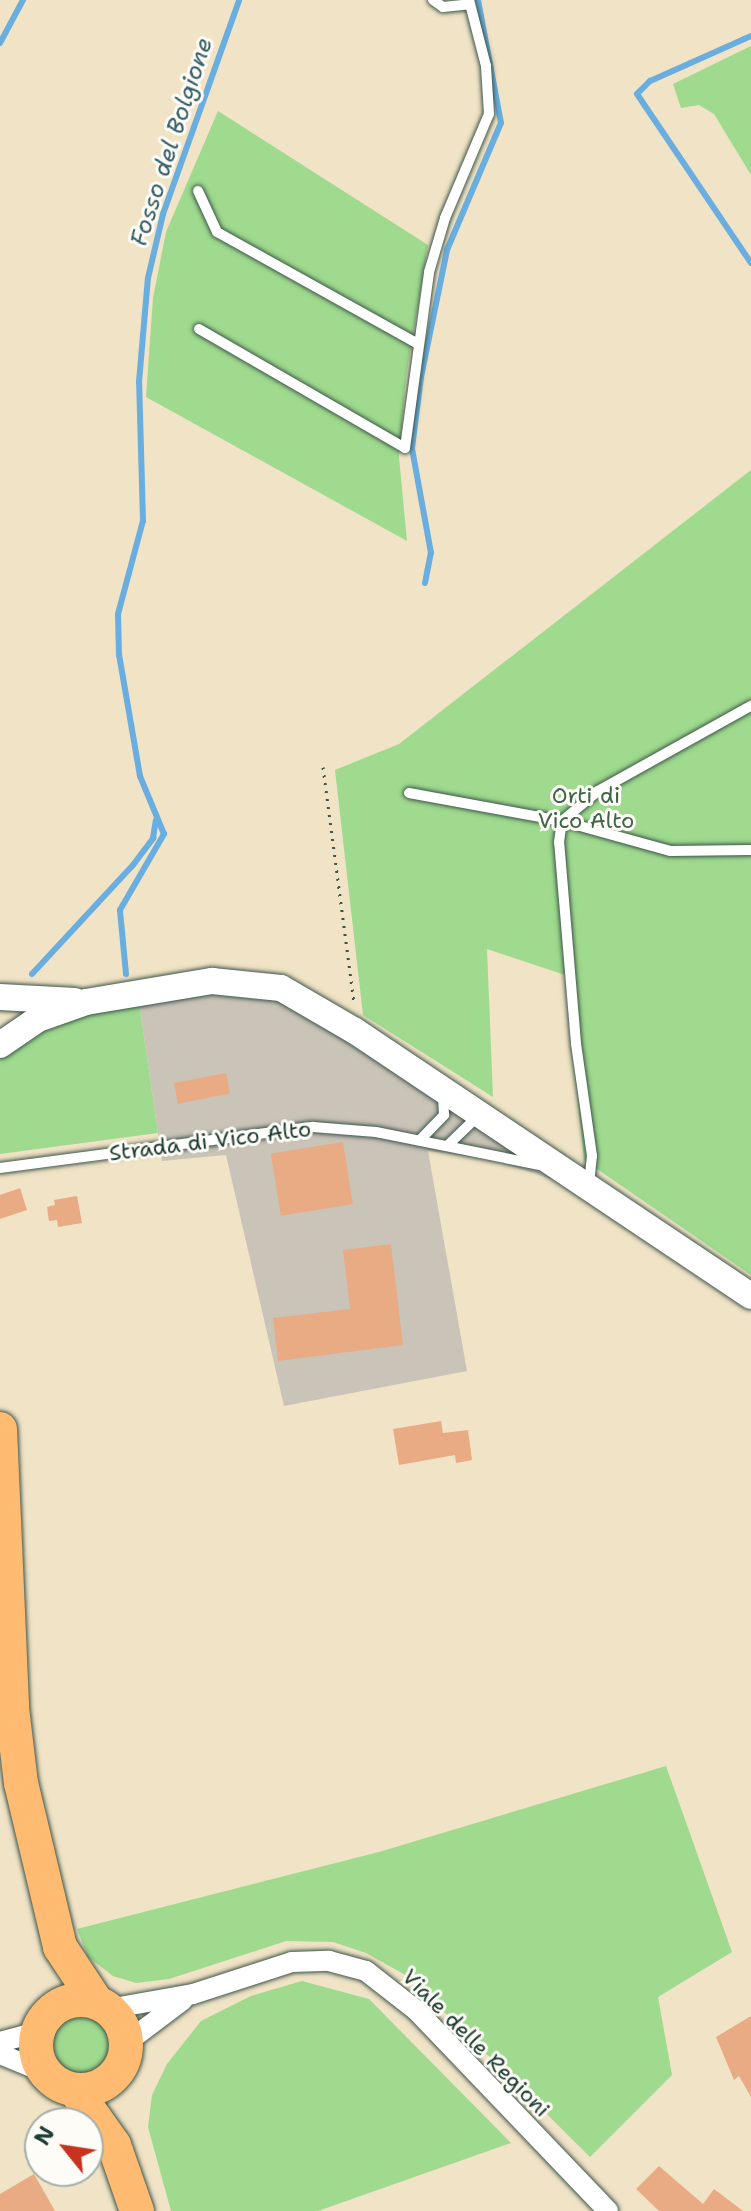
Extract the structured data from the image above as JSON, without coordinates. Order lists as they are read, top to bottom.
{
  "streets": {
    "street": ["Strada di Vico Alto", "Viale delle Regioni"]
  },
  "water": ["Fosso del Bolgione"],
  "parks": ["Orti di Vico Alto"],
  "north": "top left"
}
